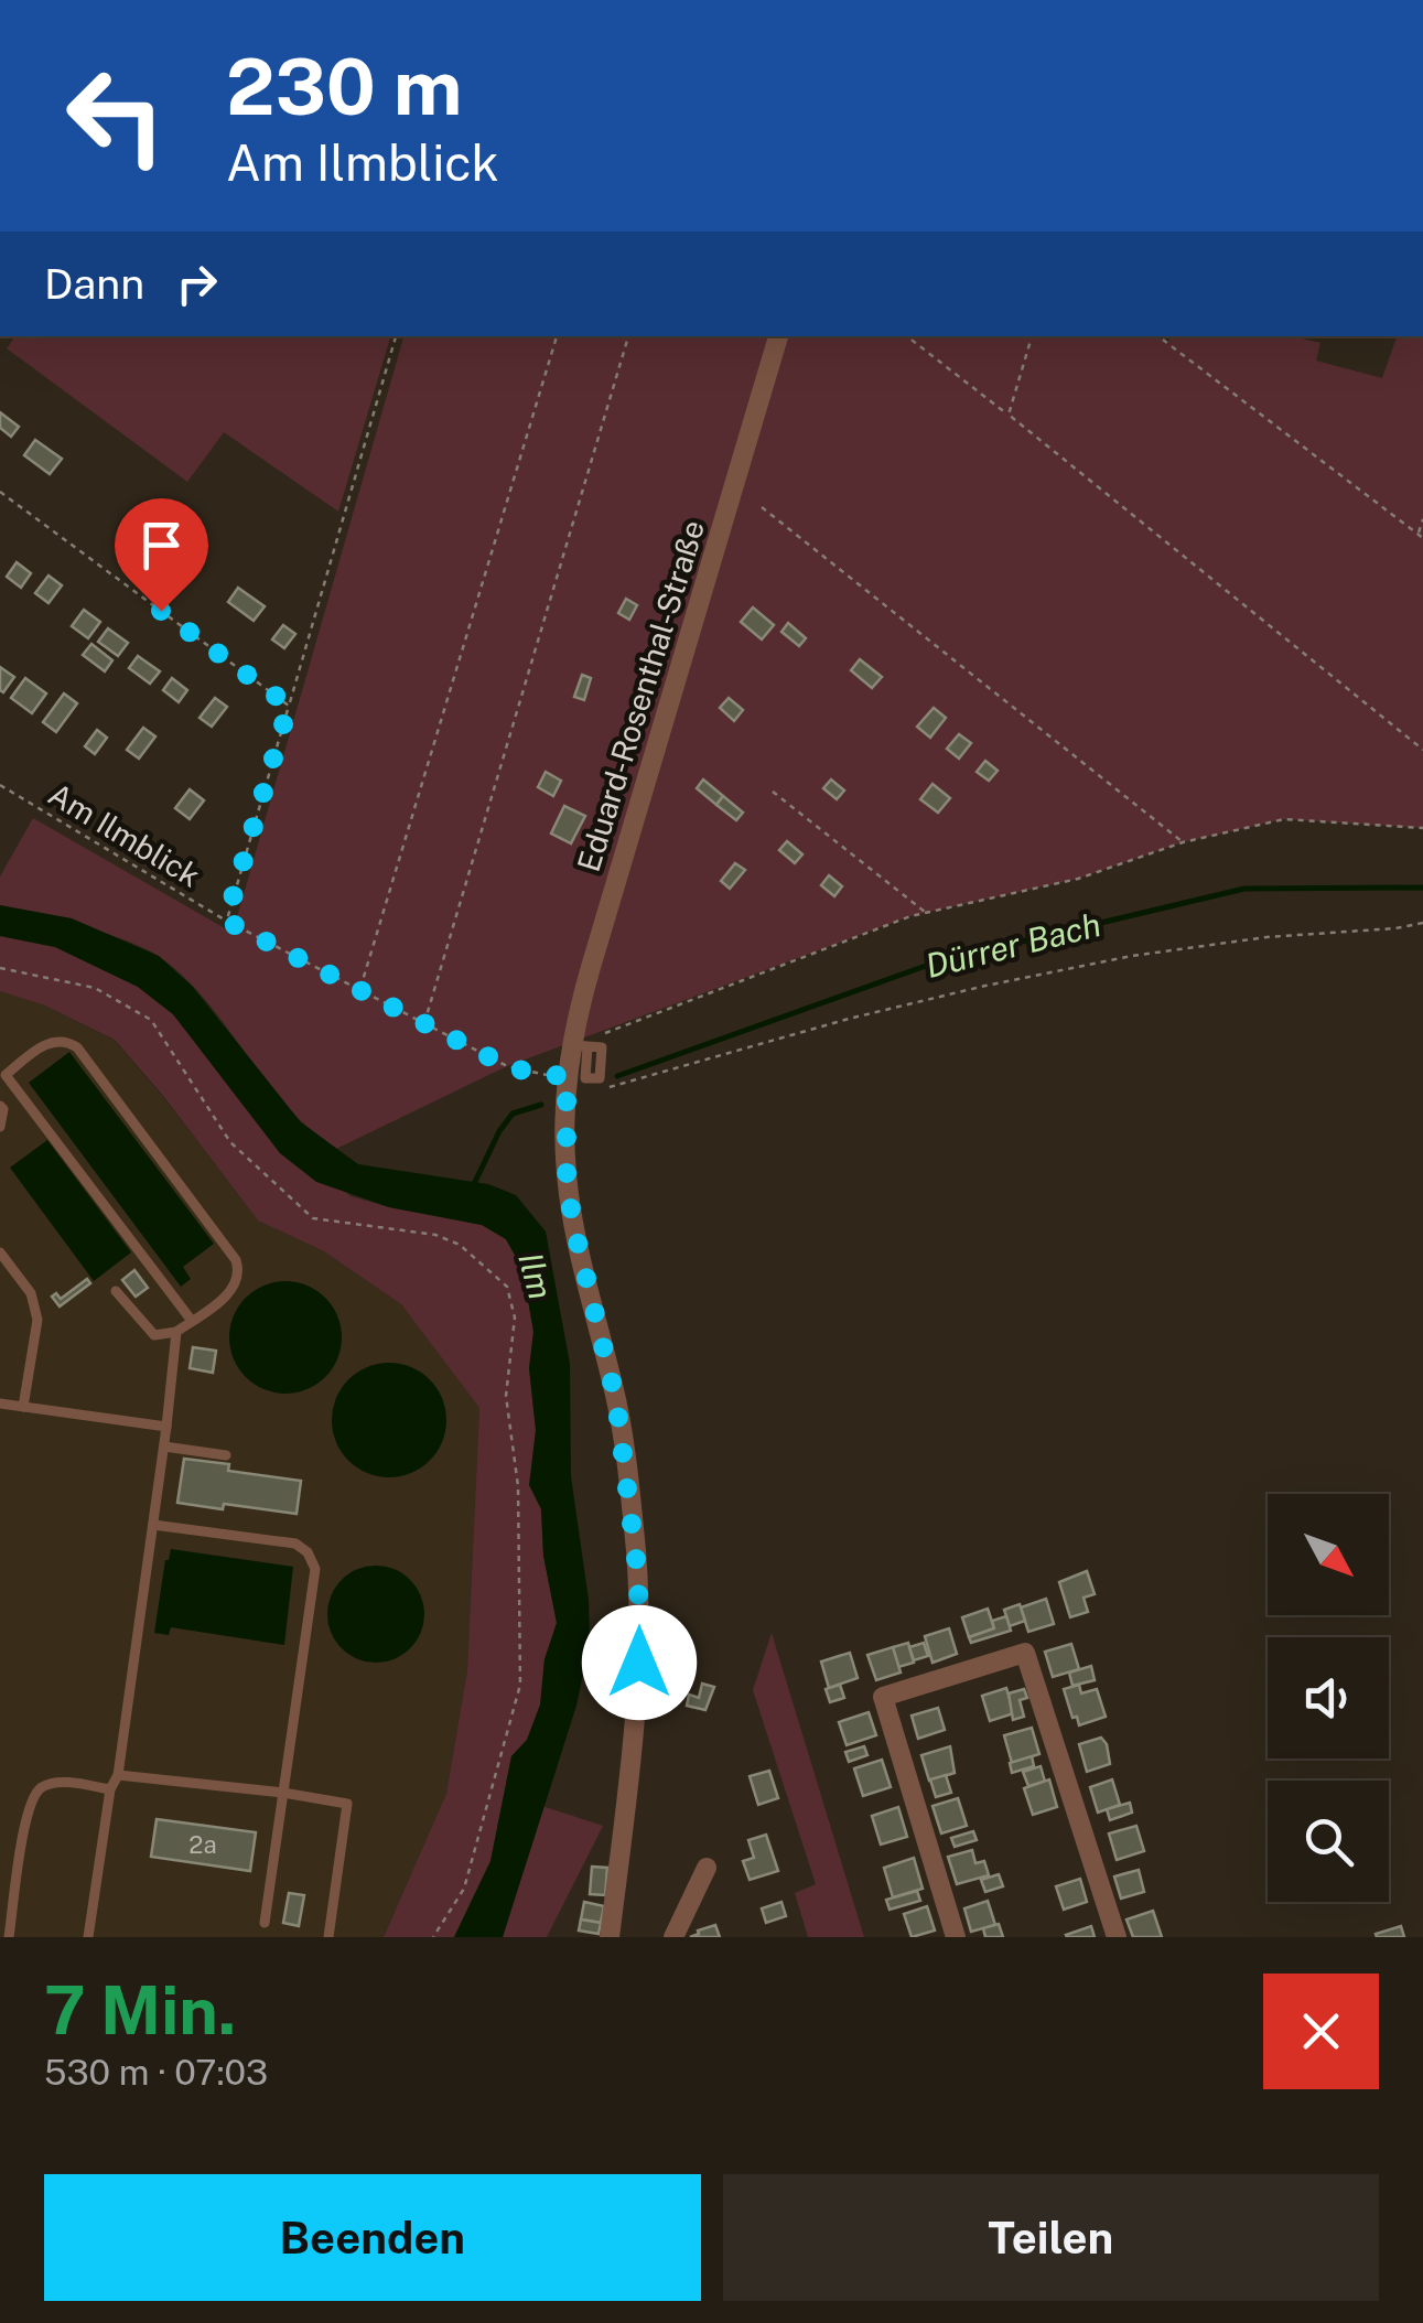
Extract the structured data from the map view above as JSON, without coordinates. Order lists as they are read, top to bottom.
{
  "streets": {
    "street": ["Eduard-Rosenthal-Straße"],
    "path": ["Am Ilmblick"]
  },
  "crossings": [
    ["Eduard-Rosenthal-Straße", "Am Ilmblick"]
  ],
  "water": ["Dürrer Bach", "Ilm"],
  "house_numbers": ["2a"],
  "north": "bottom right",
  "page": {
    "turn": ["230 m", "Am Ilmblick"],
    "then": "Dann",
    "heading": ["7 Min.", "530 m · 07:03"],
    "buttons": ["Beenden", "Teilen"]
  }
}
